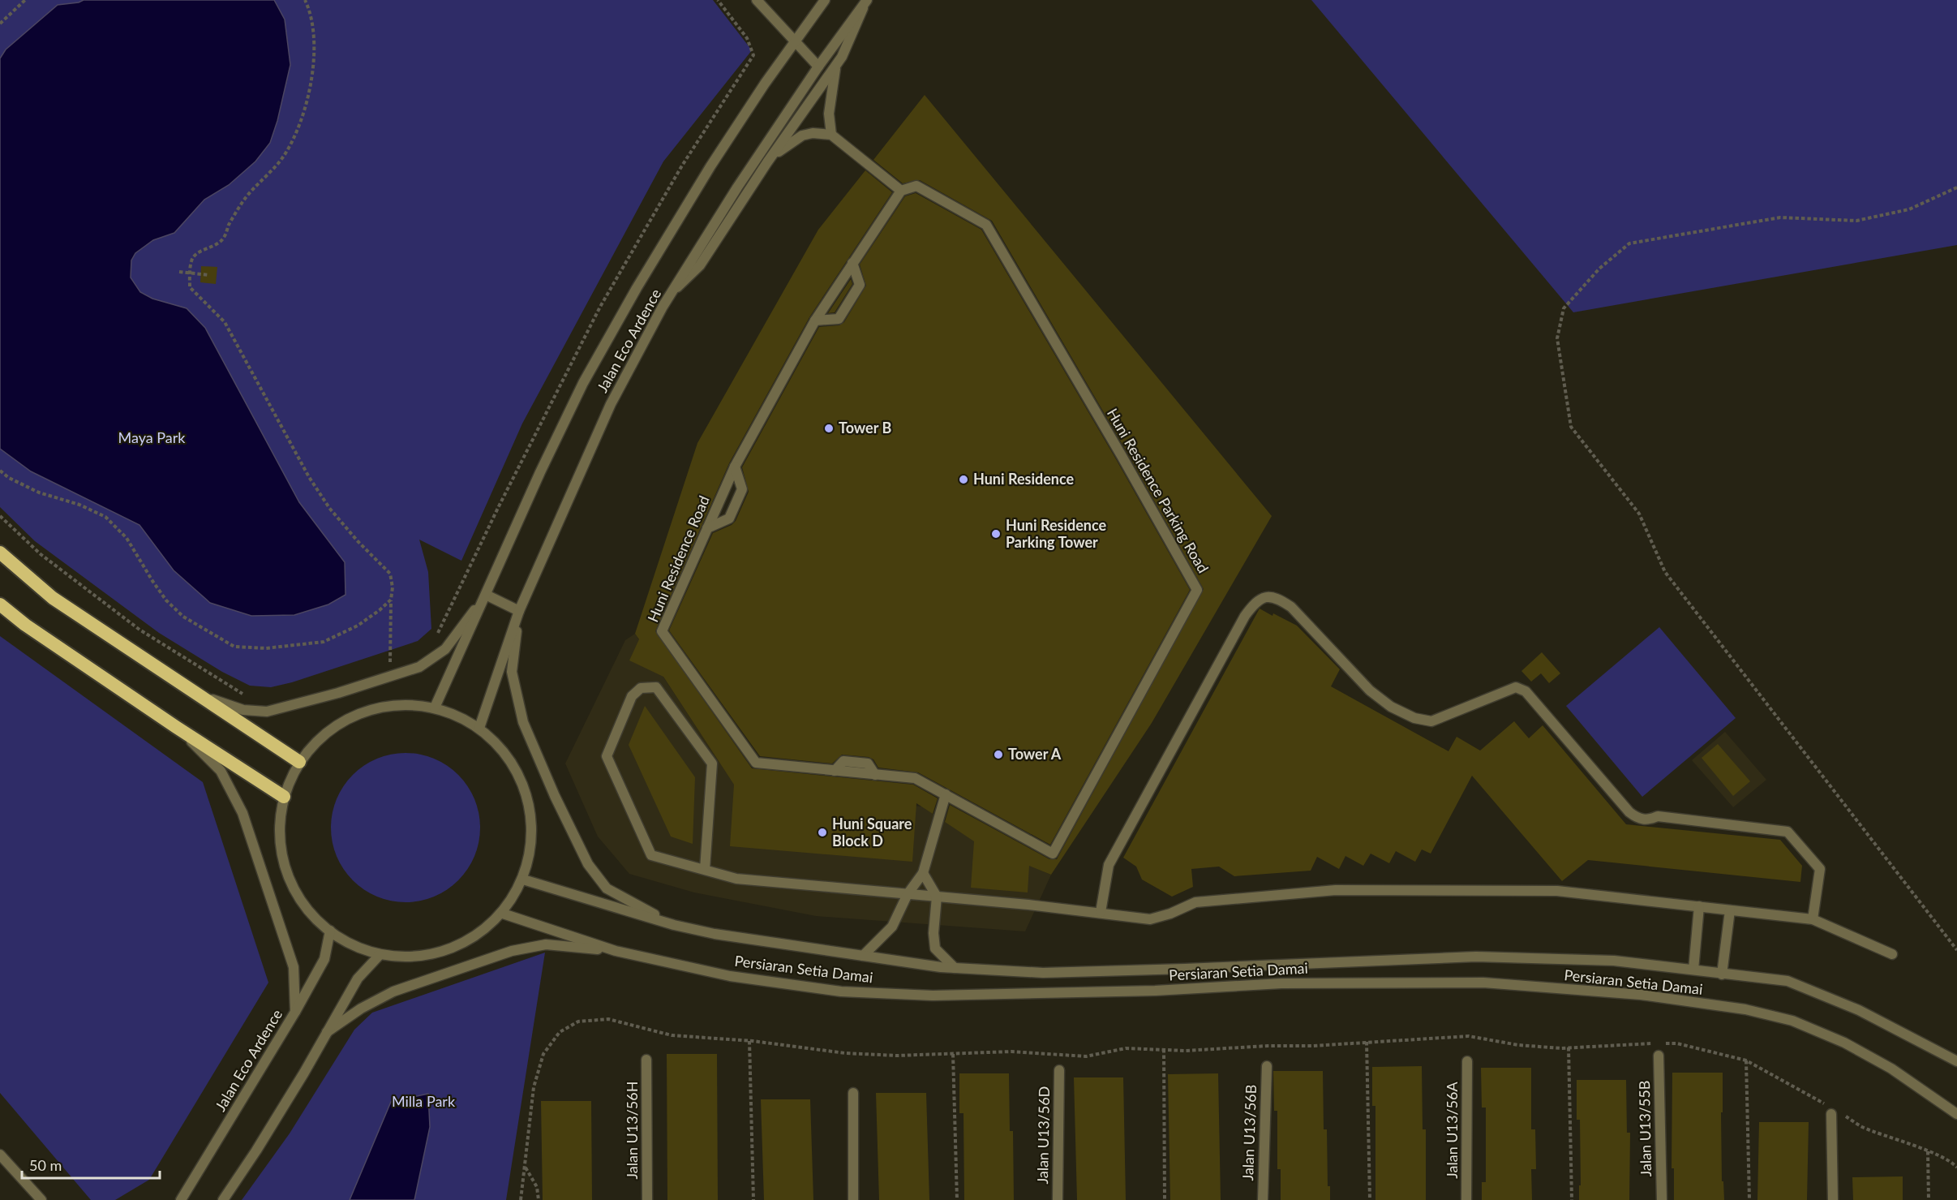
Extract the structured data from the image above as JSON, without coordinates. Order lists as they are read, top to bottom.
{
  "streets": {
    "street": [
      "Jalan Eco Ardence",
      "Huni Residence Parking Road",
      "Huni Residence Road",
      "Persiaran Setia Damai",
      "Jalan U13/55B",
      "Jalan U13/56H",
      "Jalan U13/56A",
      "Jalan U13/56B",
      "Jalan U13/56D"
    ]
  },
  "crossings": [
    ["Huni Residence Parking Road", "Huni Residence Road"]
  ],
  "parks": ["Maya Park", "Milla Park"],
  "places": [
    "Tower B",
    "Huni Residence",
    "Huni Residence Parking Tower",
    "Tower A",
    "Huni Square Block D"
  ],
  "scale_bar": "50 m"
}
